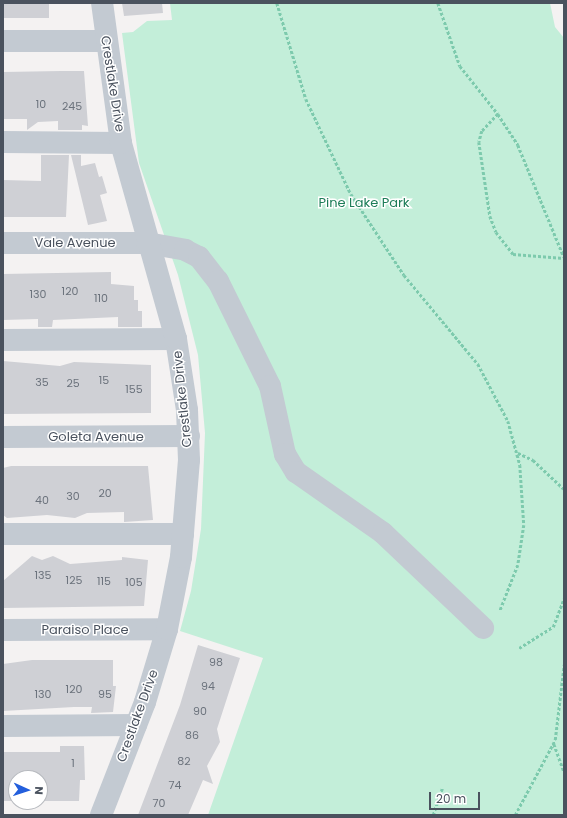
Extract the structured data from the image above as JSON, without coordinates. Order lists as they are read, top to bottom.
{
  "streets": {
    "street": [
      "Crestlake Drive",
      "Vale Avenue",
      "Goleta Avenue",
      "Paraiso Place"
    ]
  },
  "crossings": [
    ["Crestlake Drive", "Vale Avenue"],
    ["Crestlake Drive", "Goleta Avenue"],
    ["Crestlake Drive", "Paraiso Place"]
  ],
  "parks": ["Pine Lake Park"],
  "house_numbers": [
    "10",
    "245",
    "120",
    "130",
    "110",
    "15",
    "35",
    "25",
    "155",
    "20",
    "30",
    "40",
    "135",
    "125",
    "115",
    "105",
    "98",
    "94",
    "120",
    "130",
    "95",
    "90",
    "86",
    "82",
    "1",
    "74",
    "70"
  ],
  "scale_bar": "20 m",
  "north": "right"
}
